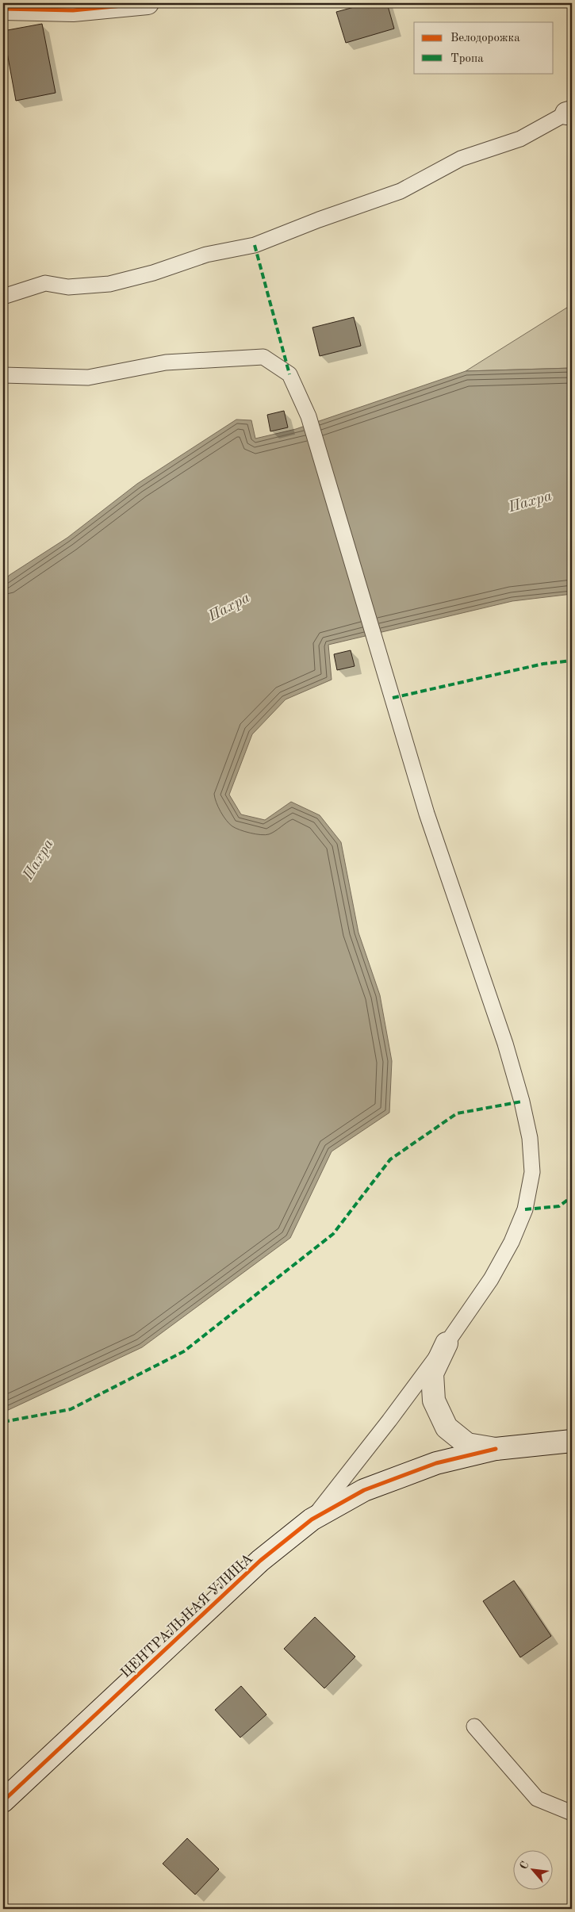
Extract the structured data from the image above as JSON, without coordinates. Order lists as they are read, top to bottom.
{
  "streets": {
    "street": ["ЦЕНТРАЛЬНАЯ УЛИЦА"]
  },
  "water": ["Пахра"],
  "legend": ["Велодорожка", "Тропа"],
  "north": "top left"
}
